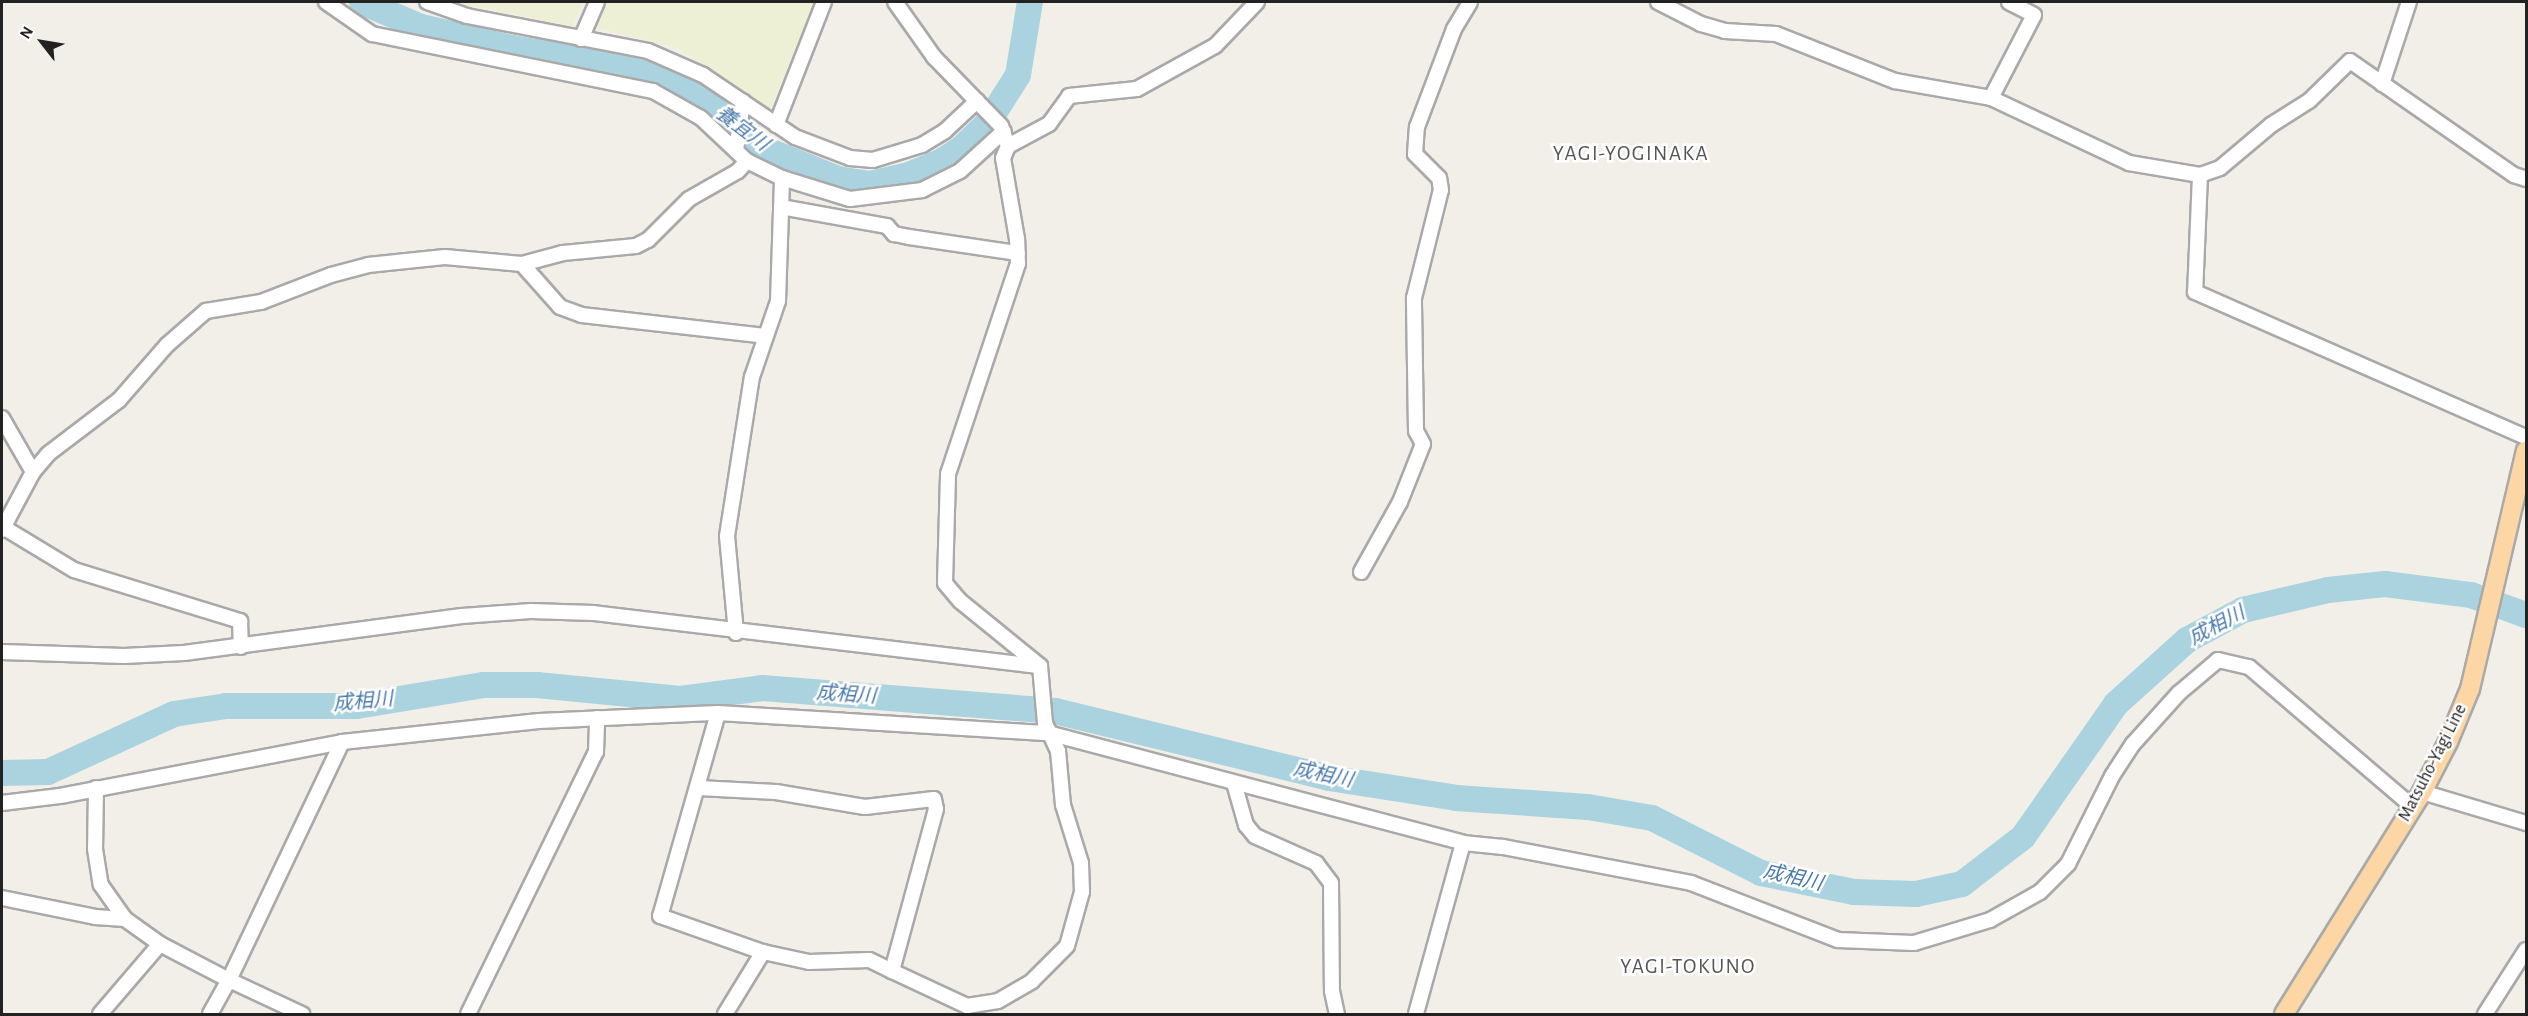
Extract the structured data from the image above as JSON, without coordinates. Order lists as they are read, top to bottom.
{
  "streets": {
    "main road": ["Matsuho-Yagi Line"]
  },
  "districts": ["YAGI-YOGINAKA", "YAGI-TOKUNO"],
  "water": ["養宜川", "成相川"],
  "north": "top left"
}
